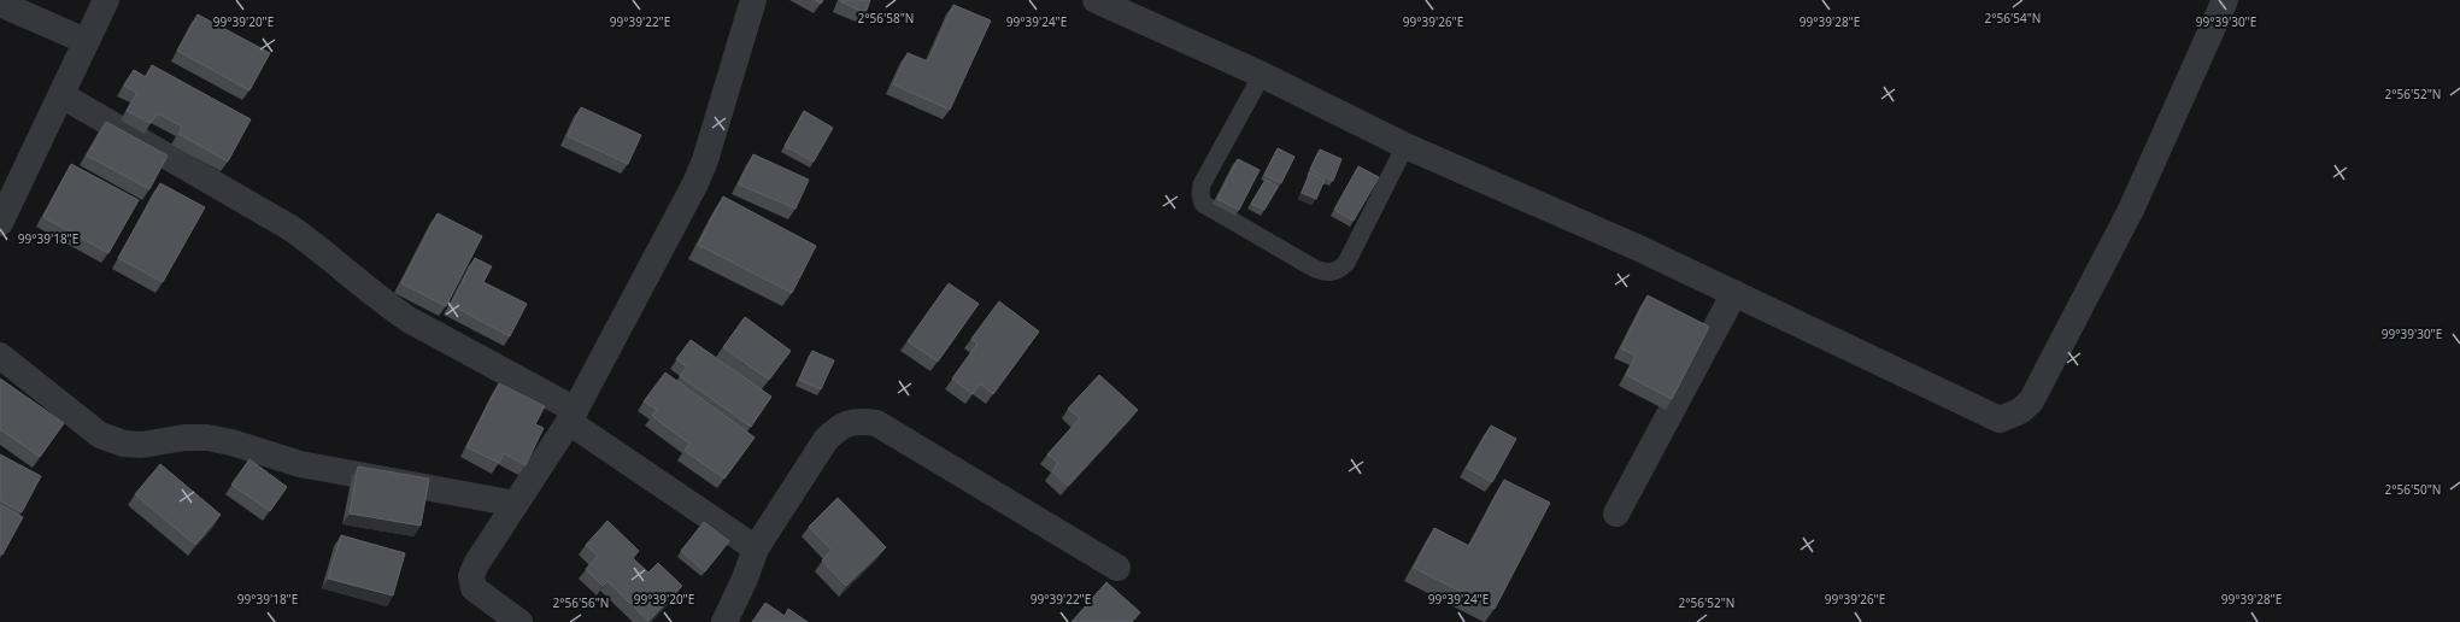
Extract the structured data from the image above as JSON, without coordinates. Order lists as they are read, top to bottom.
{
  "coordinates": [
    "2°56'58\"N",
    "2°56'54\"N",
    "99°39'20\"E",
    "99°39'22\"E",
    "99°39'26\"E",
    "99°39'28\"E",
    "99°39'30\"E",
    "99°39'24\"E",
    "2°56'52\"N",
    "99°39'18\"E",
    "2°56'50\"N",
    "2°56'56\"N"
  ]
}
